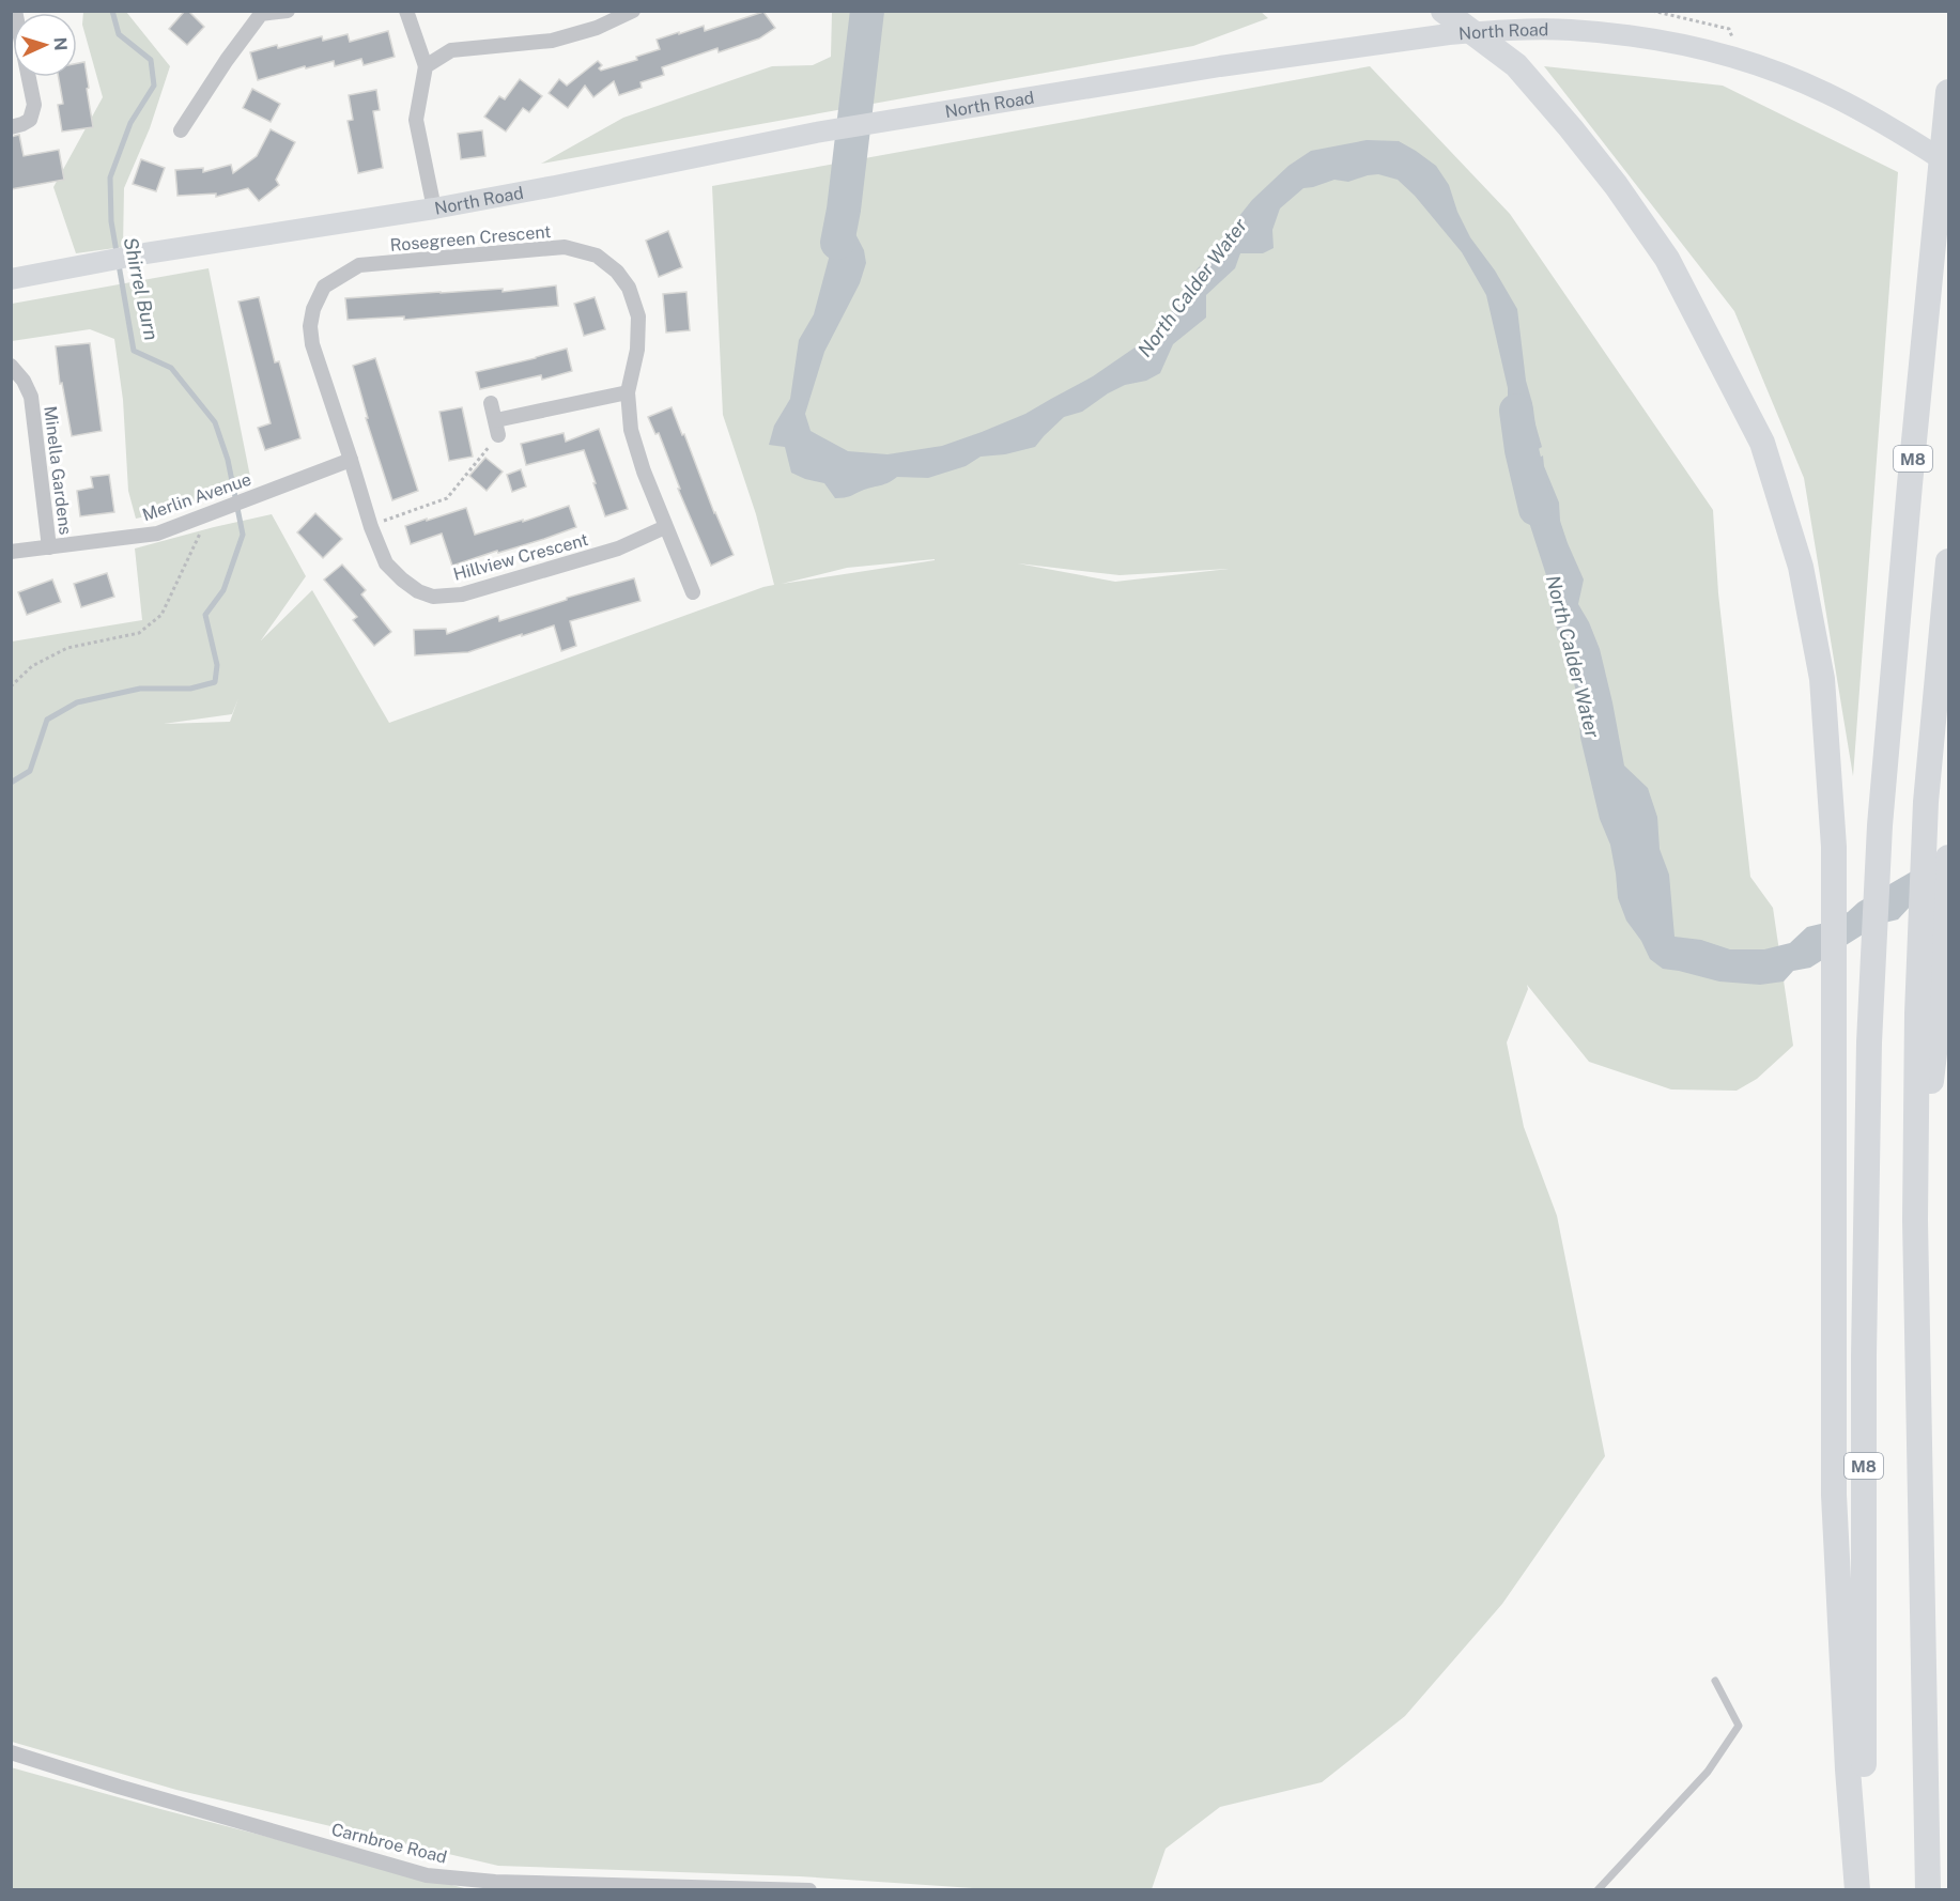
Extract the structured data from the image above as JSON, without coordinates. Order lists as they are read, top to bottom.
{
  "streets": {
    "highway": ["M8"],
    "main road": ["North Road"],
    "street": [
      "Rosegreen Crescent",
      "Minella Gardens",
      "Merlin Avenue",
      "Hillview Crescent",
      "Carnbroe Road"
    ]
  },
  "crossings": [
    ["Rosegreen Crescent", "Merlin Avenue"],
    ["Rosegreen Crescent", "Hillview Crescent"],
    ["Minella Gardens", "Merlin Avenue"],
    ["Merlin Avenue", "Hillview Crescent"]
  ],
  "water": ["North Calder Water", "Shirrel Burn"],
  "north": "right"
}
